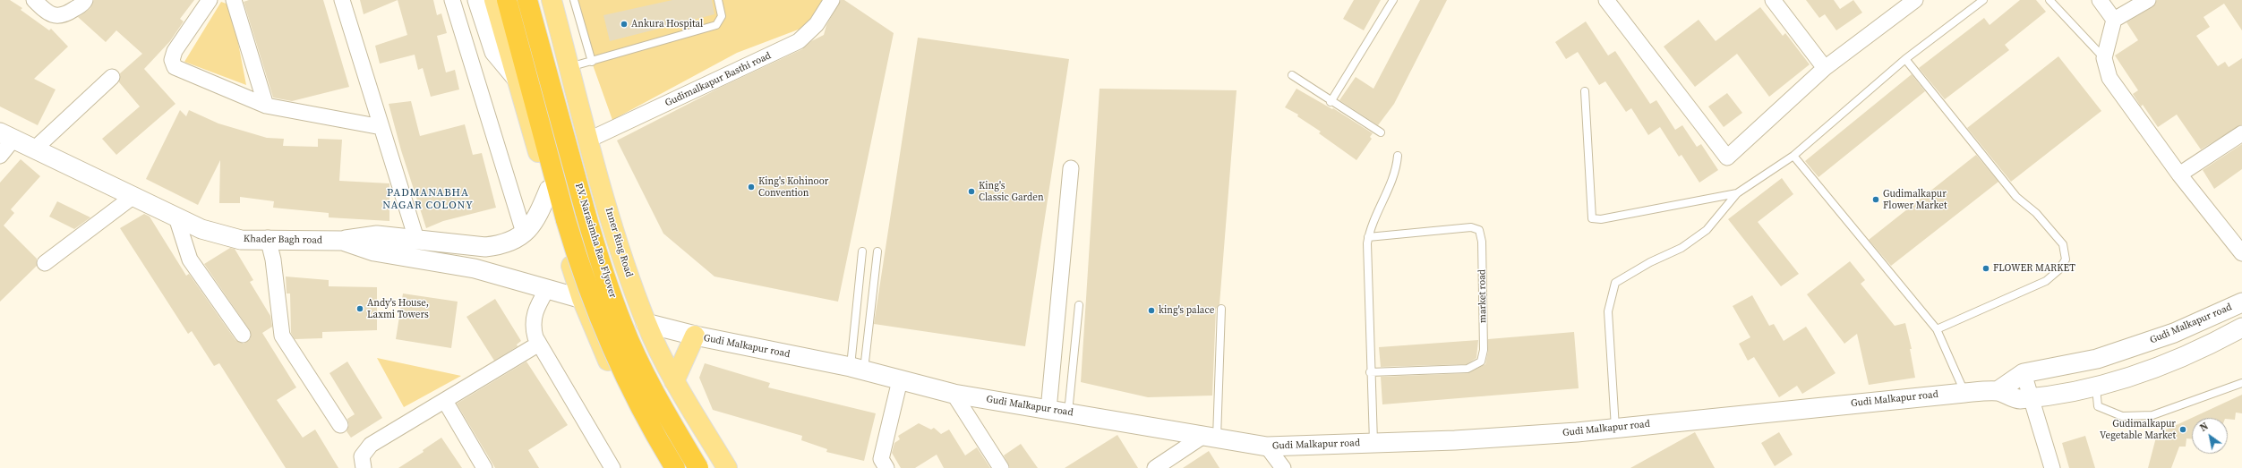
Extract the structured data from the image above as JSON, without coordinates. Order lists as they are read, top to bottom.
{
  "streets": {
    "highway": ["P.V. Narasimha Rao Flyover"],
    "main road": ["Inner Ring Road"],
    "street": ["Gudimalkapur Basthi road", "Khader Bagh road", "Gudi Malkapur road"],
    "lane": ["market road"]
  },
  "crossings": [
    ["Gudimalkapur Basthi road", "Inner Ring Road"],
    ["Inner Ring Road", "Gudi Malkapur road"]
  ],
  "districts": ["PADMANABHA NAGAR COLONY"],
  "places": [
    "Ankura Hospital",
    "King's Kohinoor Convention",
    "King's Classic Garden",
    "Gudimalkapur Flower Market",
    "FLOWER MARKET",
    "Andy's House, Laxmi Towers",
    "king's palace",
    "Gudimalkapur Vegetable Market"
  ],
  "north": "top left"
}
